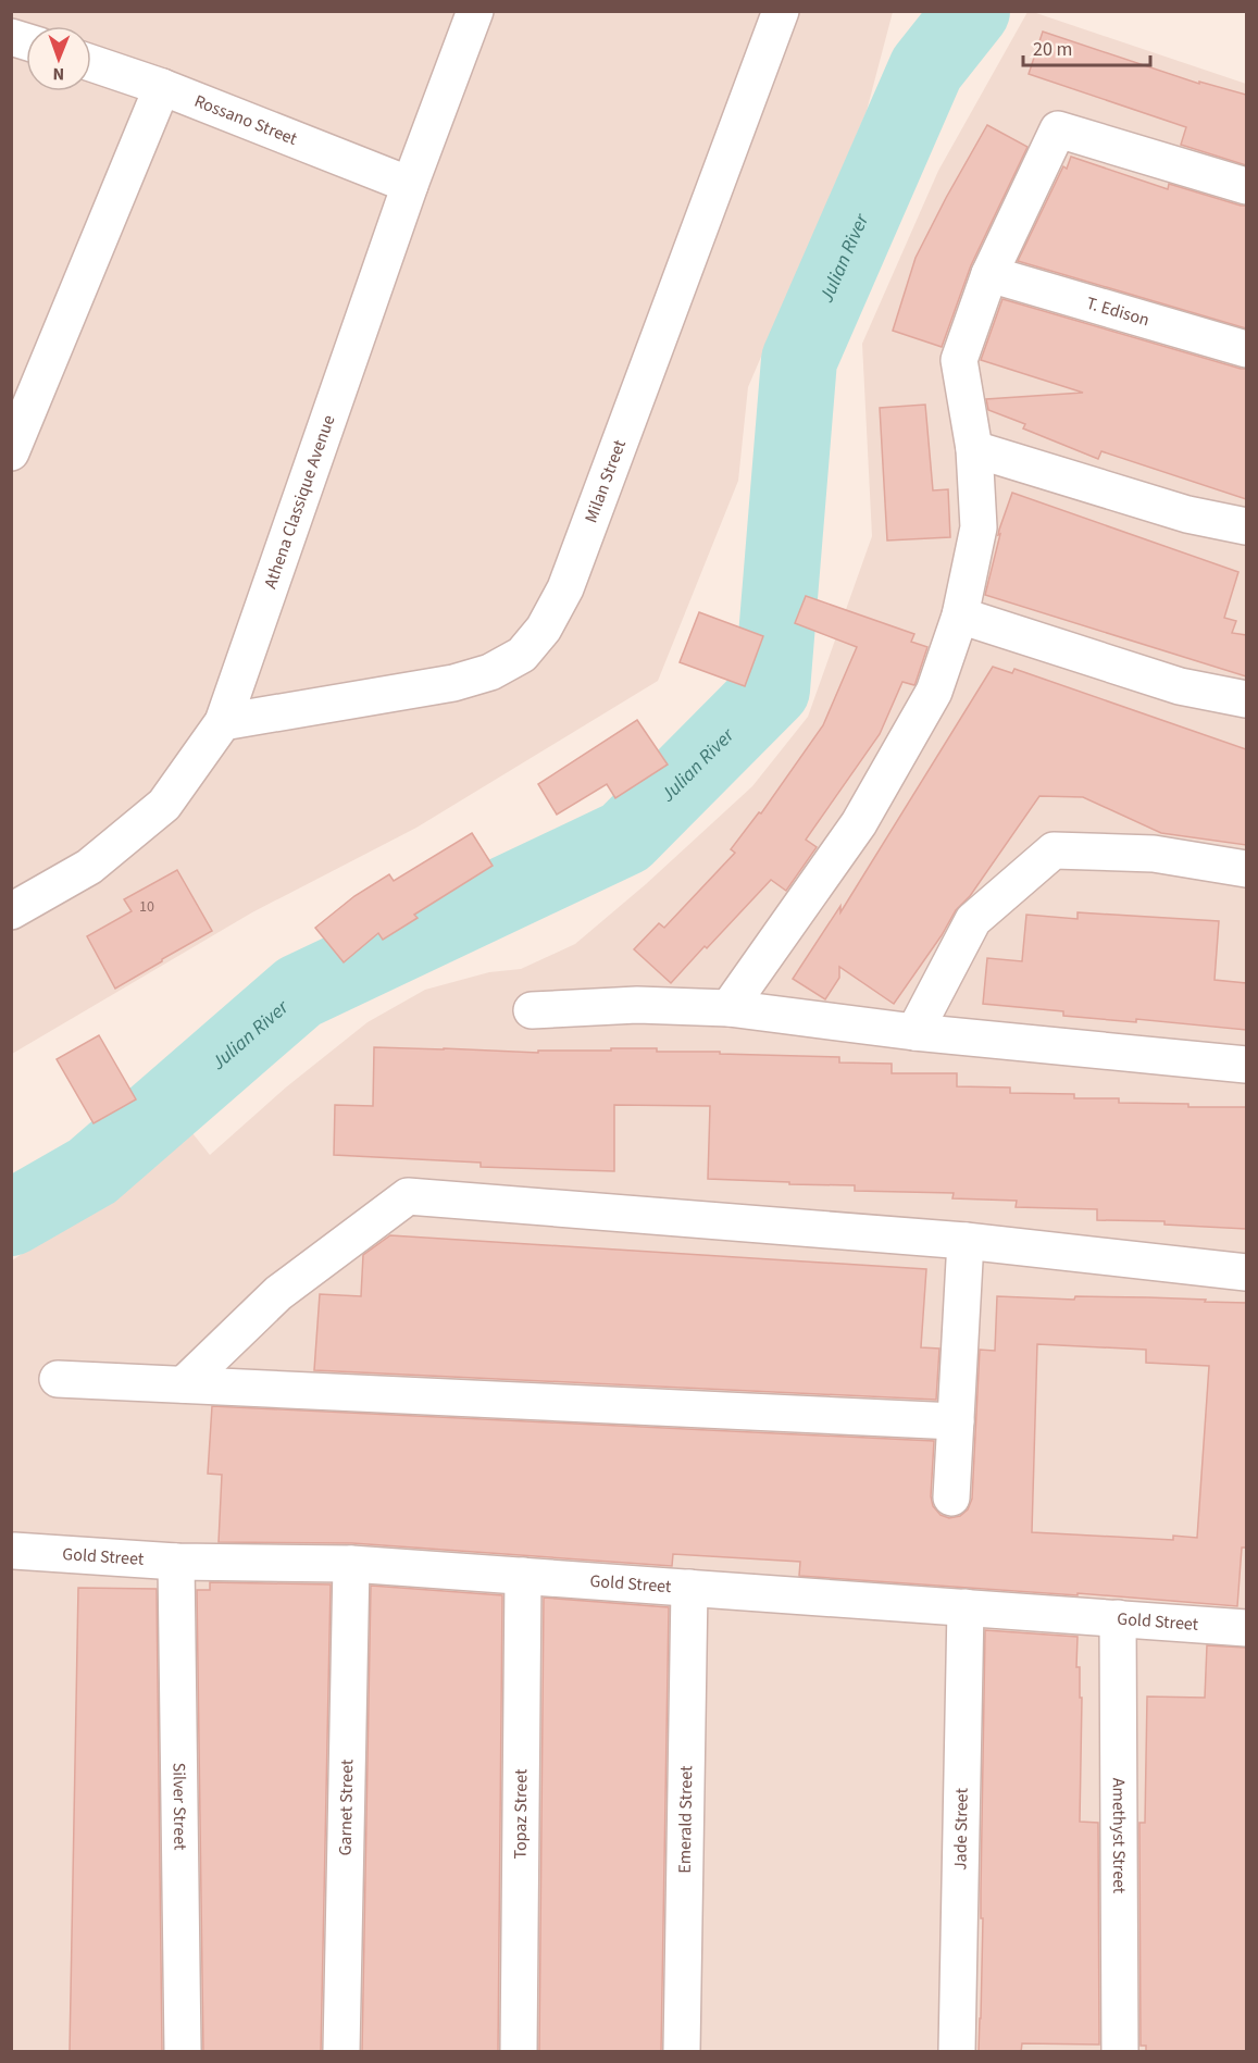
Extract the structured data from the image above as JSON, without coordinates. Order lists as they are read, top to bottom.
{
  "streets": {
    "street": [
      "Rossano Street",
      "T. Edison",
      "Milan Street",
      "Athena Classique Avenue",
      "Gold Street",
      "Silver Street",
      "Garnet Street",
      "Topaz Street",
      "Emerald Street",
      "Jade Street",
      "Amethyst Street"
    ]
  },
  "crossings": [
    ["Rossano Street", "Athena Classique Avenue"],
    ["Milan Street", "Athena Classique Avenue"],
    ["Gold Street", "Silver Street"],
    ["Gold Street", "Garnet Street"],
    ["Gold Street", "Topaz Street"],
    ["Gold Street", "Emerald Street"],
    ["Gold Street", "Jade Street"],
    ["Gold Street", "Amethyst Street"]
  ],
  "water": ["Julian River"],
  "house_numbers": ["10"],
  "scale_bar": "20 m",
  "north": "bottom"
}
